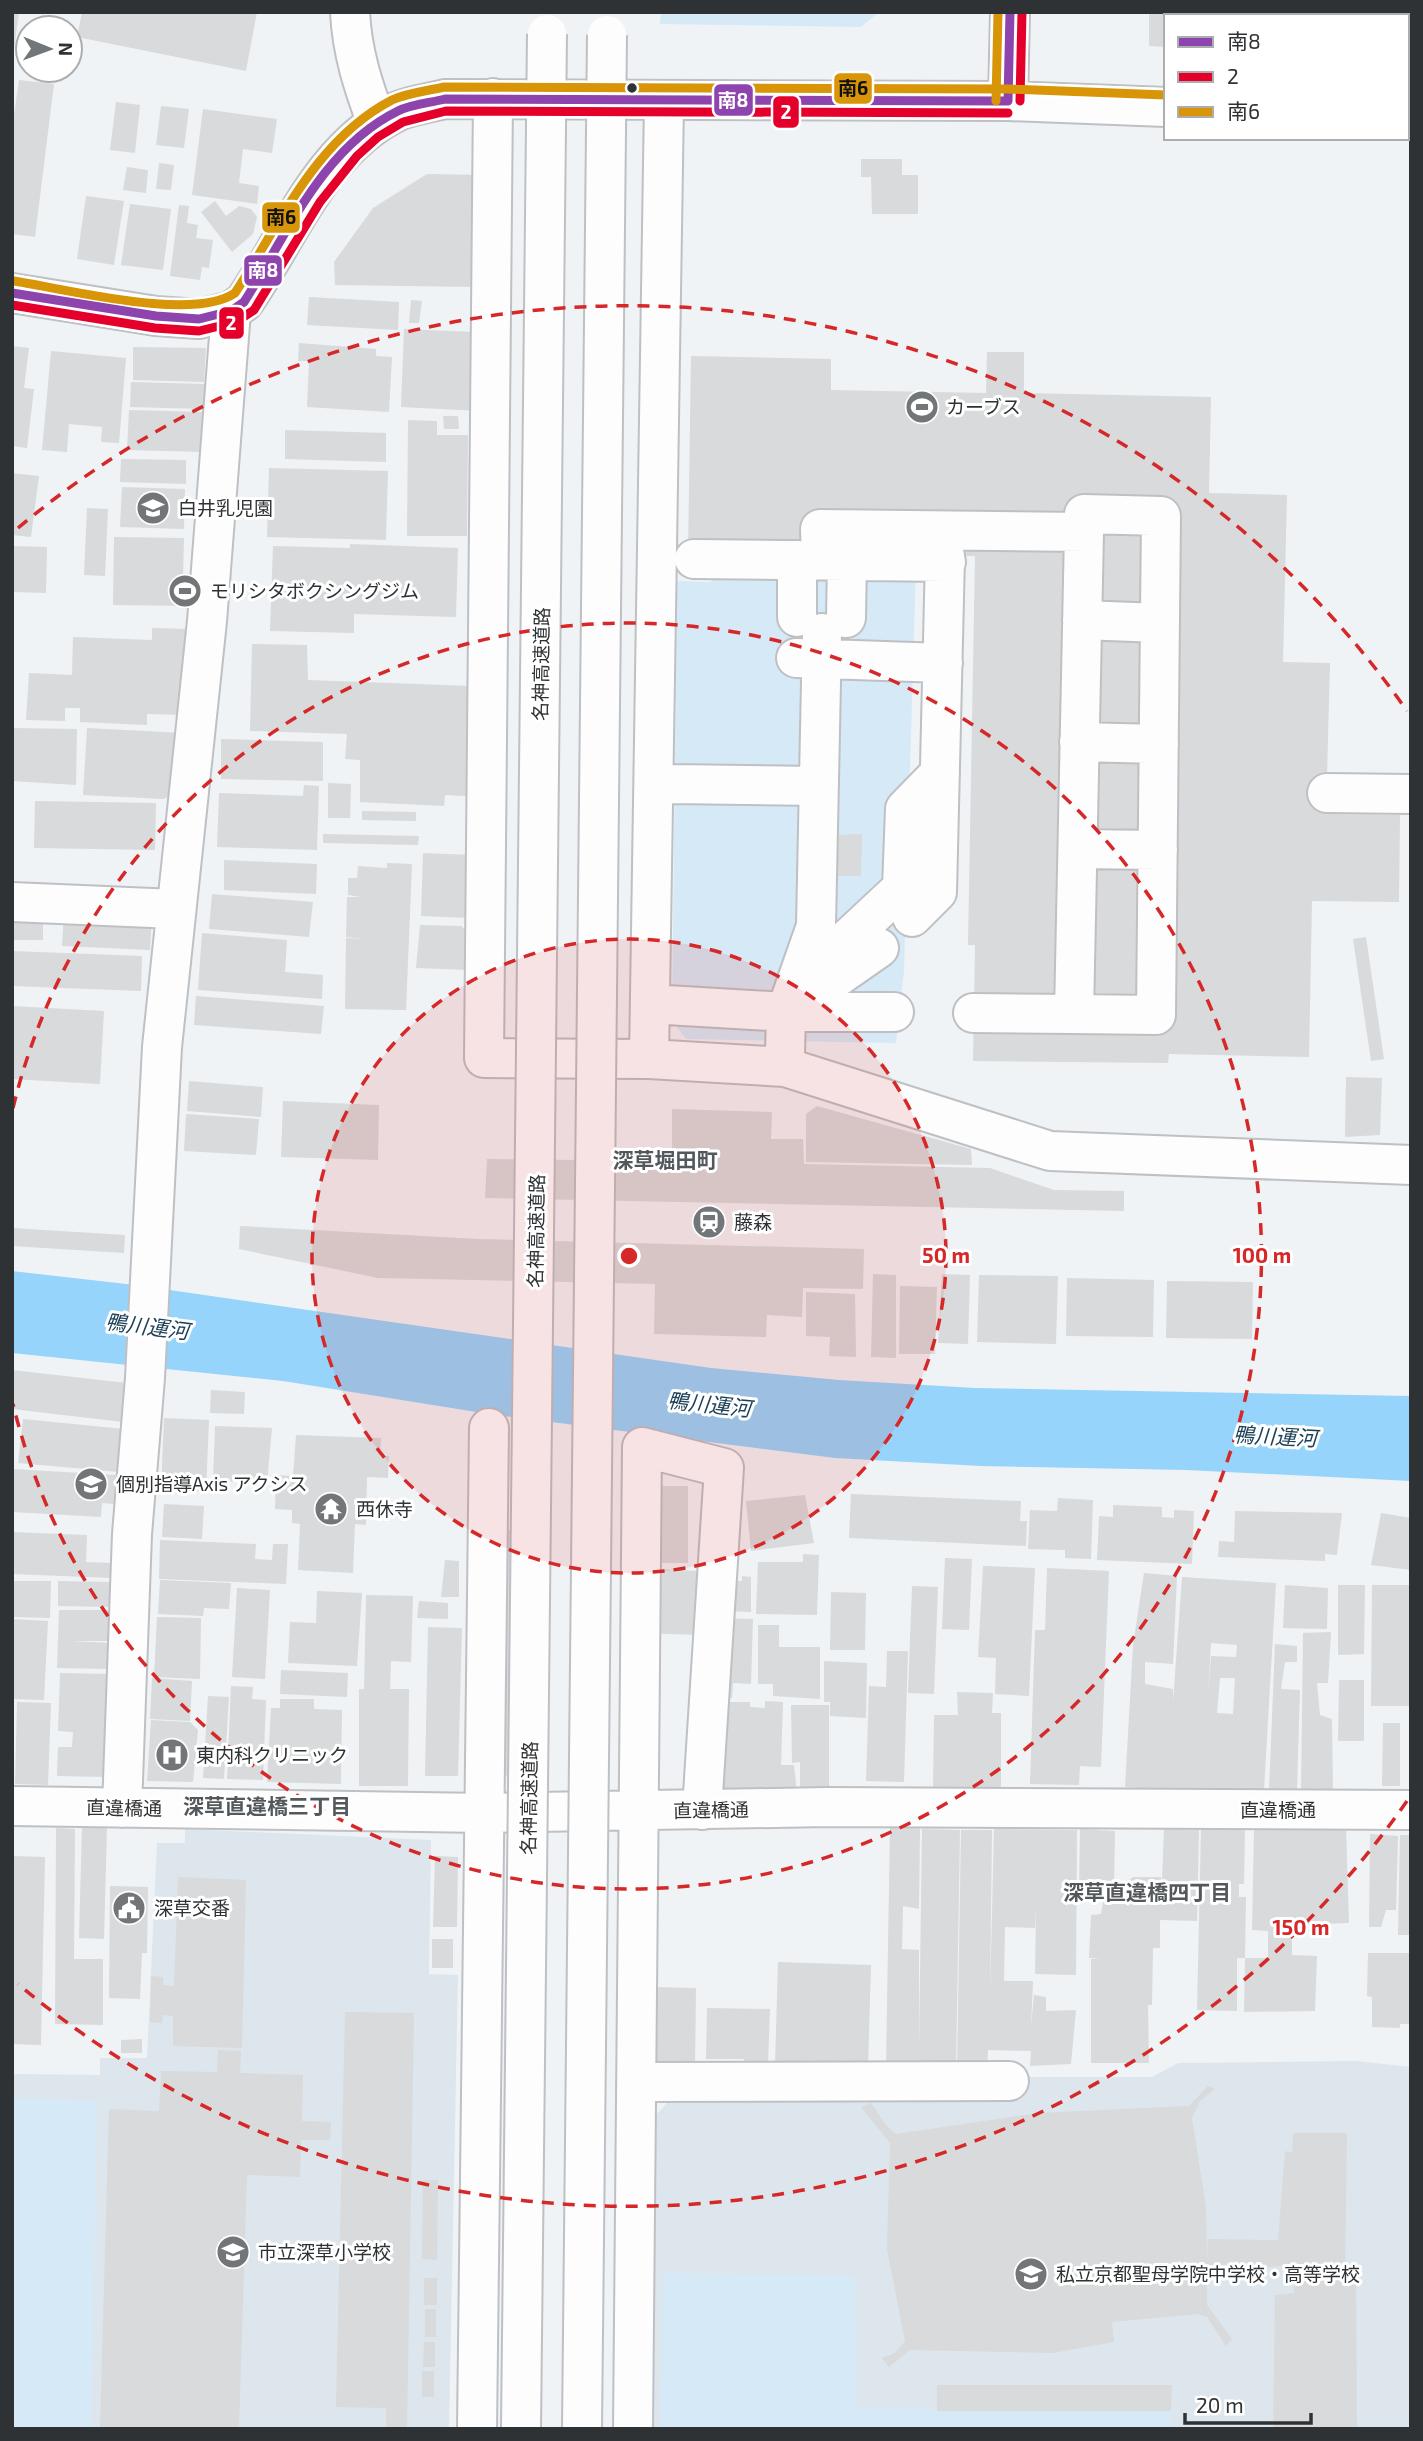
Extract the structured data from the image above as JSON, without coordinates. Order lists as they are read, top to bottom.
{
  "streets": {
    "main road": ["名神高速道路", "直違橋通"]
  },
  "districts": ["深草堀田町", "深草直違橋三丁目", "深草直違橋四丁目"],
  "water": ["鴨川運河"],
  "places": {
    "sports": ["カーブス", "モリシタボクシングジム"],
    "school or university": [
      "白井乳児園",
      "個別指導Axis アクシス",
      "市立深草小学校",
      "私立京都聖母学院中学校・高等学校"
    ],
    "station": ["藤森"],
    "temple": ["西休寺"],
    "hospital": ["東内科クリニック"],
    "public building": ["深草交番"]
  },
  "lines": ["transit line 南8", "transit line 2", "transit line 南6"],
  "legend": ["南8", "2", "南6"],
  "scale_bar": "20 m",
  "north": "right",
  "rings": ["50 m", "100 m", "150 m"]
}
